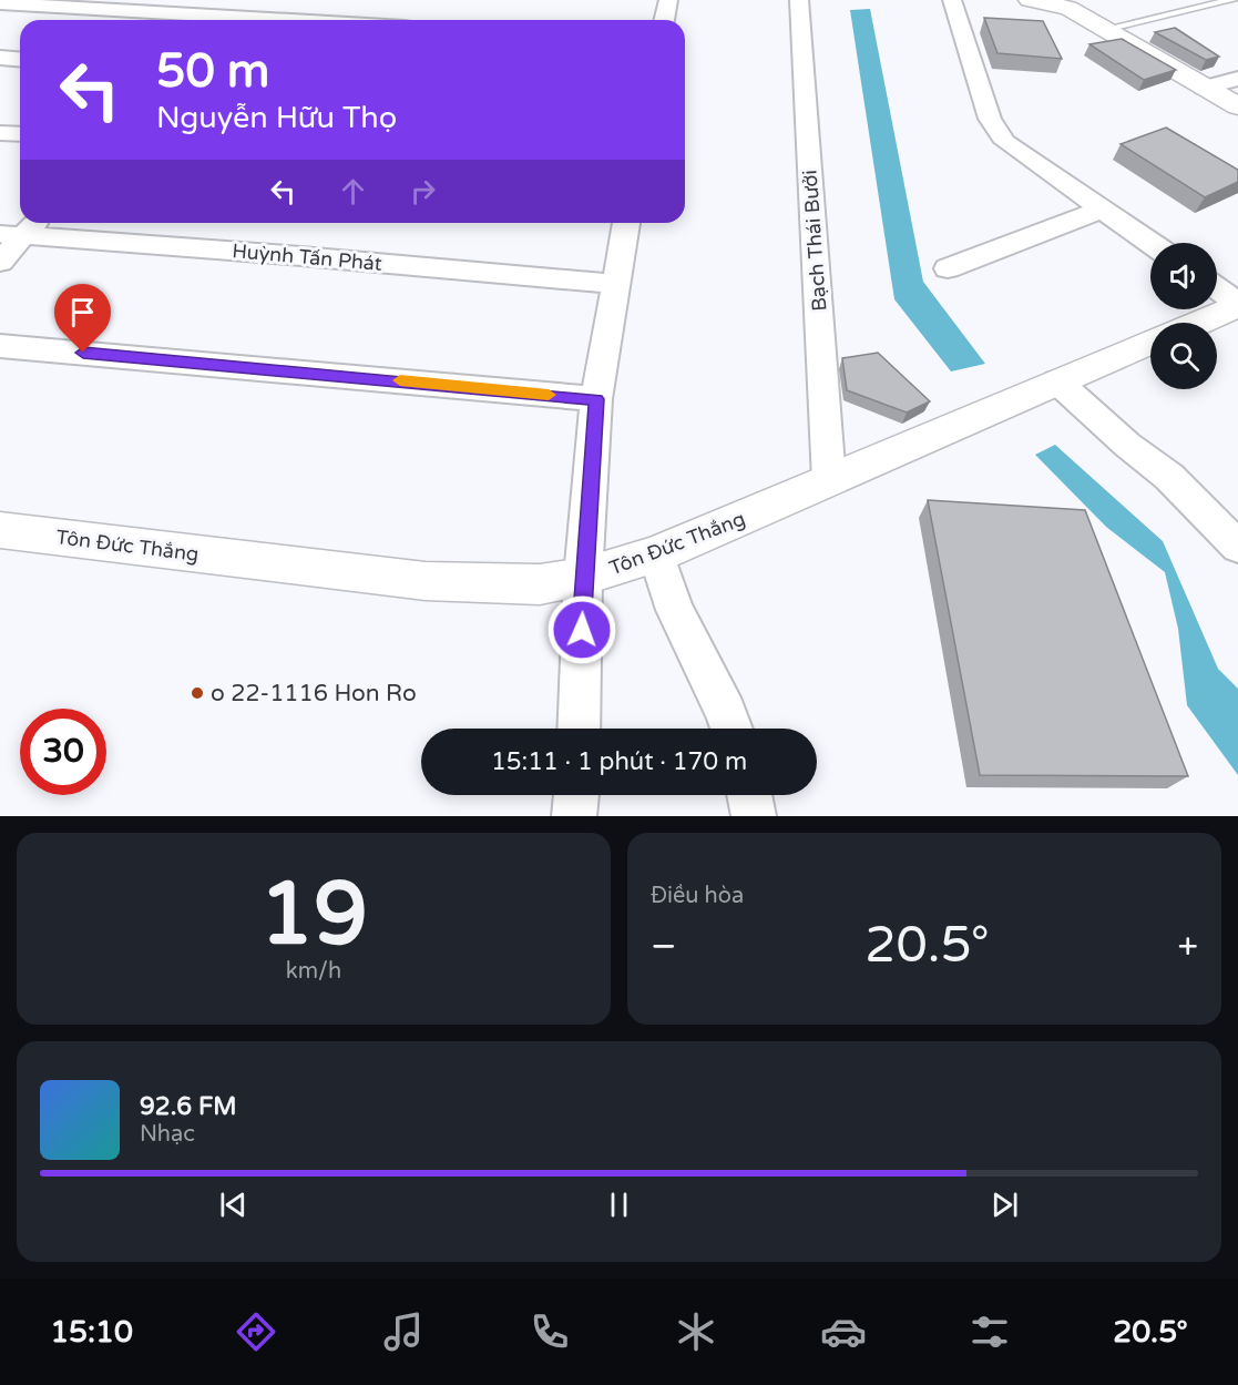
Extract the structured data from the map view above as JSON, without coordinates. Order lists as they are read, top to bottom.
{
  "streets": {
    "main road": ["Tôn Đức Thắng"],
    "street": ["Bạch Thái Bưởi", "Huỳnh Tấn Phát"]
  },
  "crossings": [
    ["Bạch Thái Bưởi", "Tôn Đức Thắng"]
  ],
  "places": ["o 22-1116 Hon Ro"],
  "page": {
    "turn": ["50 m", "Nguyễn Hữu Thọ"],
    "limit": "30",
    "trip": "15:11 · 1 phút · 170 m",
    "tile": [
      ["19", "km/h"],
      "Điều hòa"
    ],
    "heat": ["−", "20.5°", "+"],
    "song": ["92.6 FM", "Nhạc"],
    "tabs": ["15:10", "20.5°"]
  }
}
